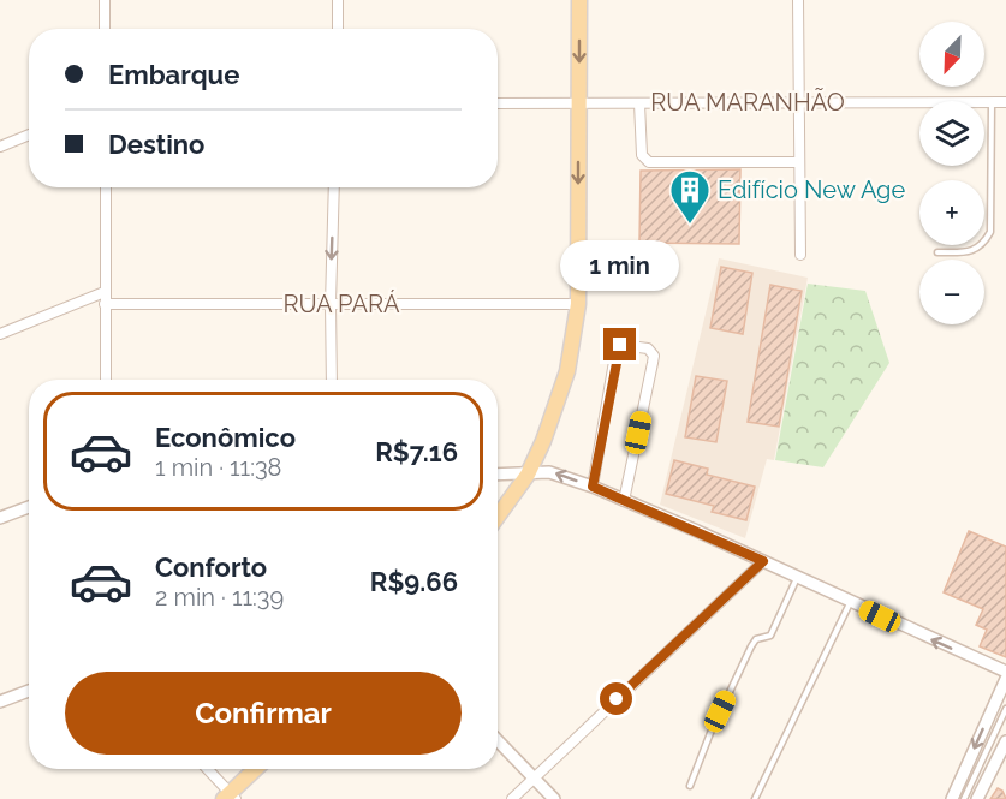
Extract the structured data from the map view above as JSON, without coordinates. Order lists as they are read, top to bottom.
{
  "streets": {
    "street": ["RUA MARANHÃO", "RUA PARÁ"]
  },
  "places": {
    "building": ["Edifício New Age"]
  },
  "north": "bottom left",
  "page": {
    "map_buttons": ["+", "−"],
    "banner": ["Embarque", "Destino"],
    "bubble": "1 min",
    "list": [
      {
        "name": "Econômico",
        "note": "1 min · 11:38",
        "value": "R$7.16"
      },
      {
        "name": "Conforto",
        "note": "2 min · 11:39",
        "value": "R$9.66"
      }
    ],
    "buttons": "Confirmar"
  }
}
